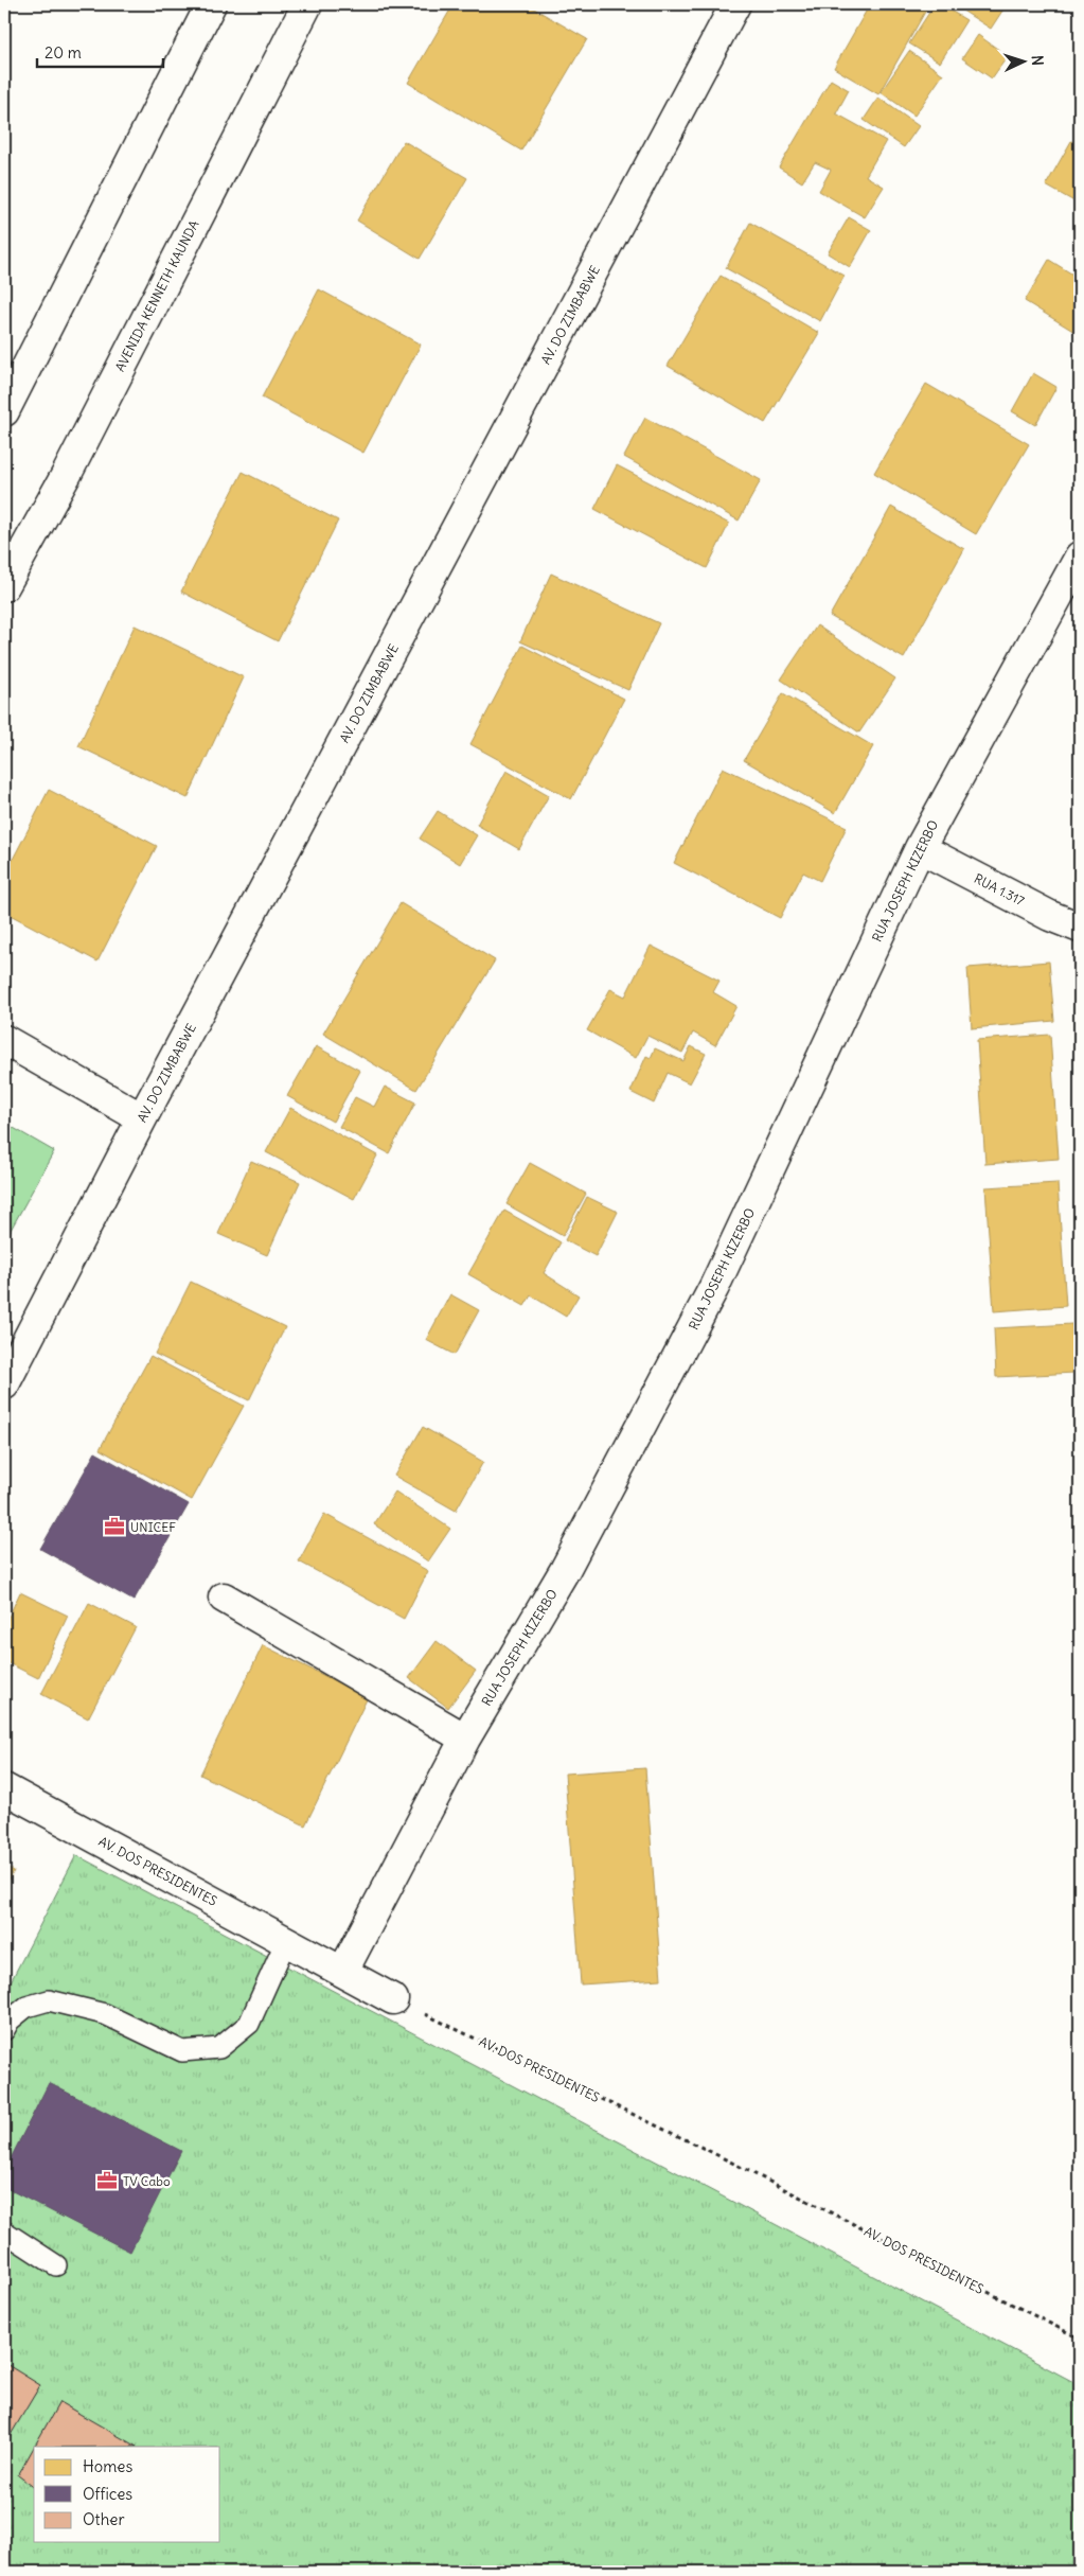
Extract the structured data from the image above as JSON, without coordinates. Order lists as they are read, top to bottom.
{
  "streets": {
    "street": [
      "AVENIDA KENNETH KAUNDA",
      "AV. DO ZIMBABWE",
      "RUA JOSEPH KIZERBO",
      "RUA 1.317",
      "AV. DOS PRESIDENTES"
    ]
  },
  "crossings": [
    ["RUA JOSEPH KIZERBO", "RUA 1.317"],
    ["RUA JOSEPH KIZERBO", "AV. DOS PRESIDENTES"]
  ],
  "places": {
    "office": ["UNICEF", "TV Cabo"]
  },
  "legend": ["Homes", "Offices", "Other"],
  "scale_bar": "20 m",
  "north": "right"
}
